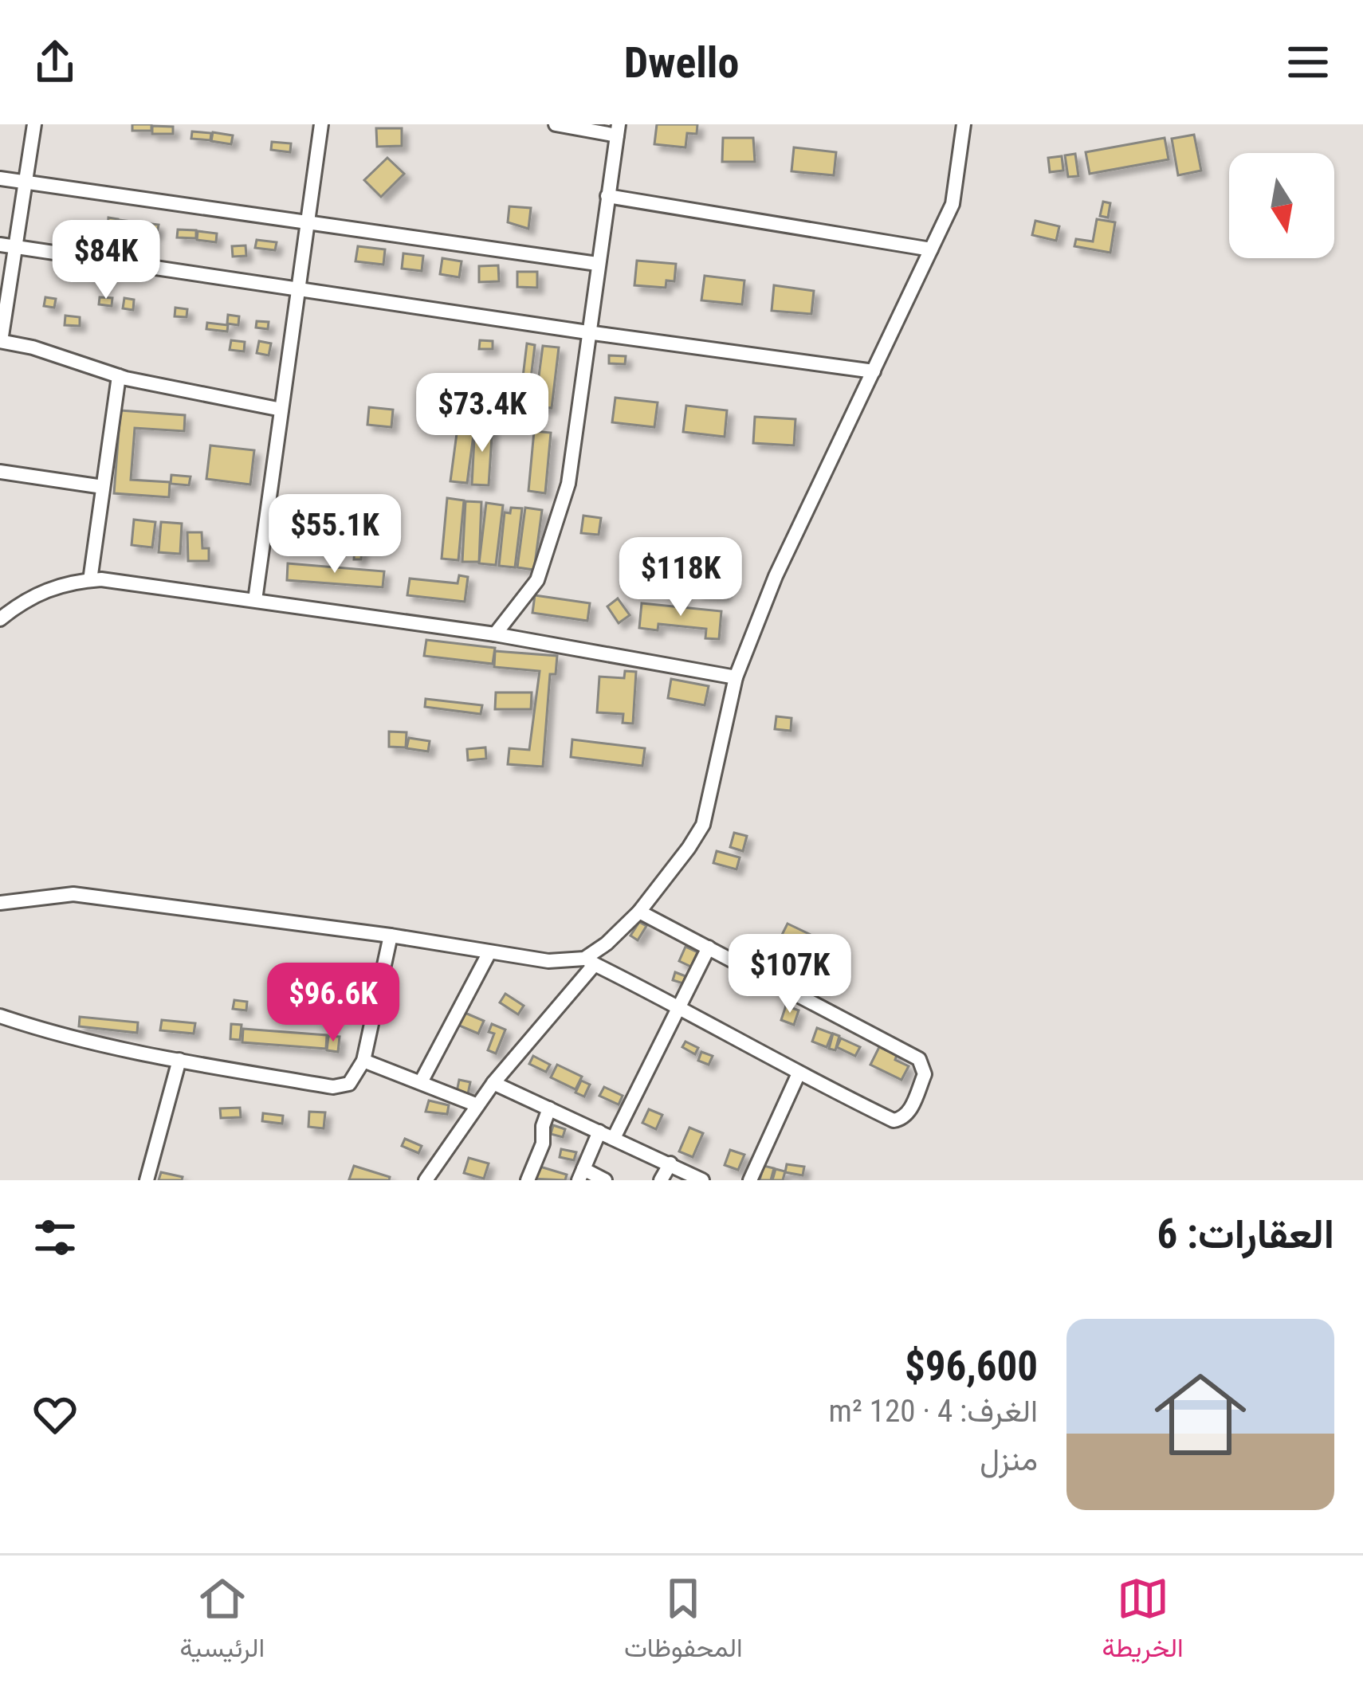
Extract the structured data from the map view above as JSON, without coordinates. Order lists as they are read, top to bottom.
{
  "north": "bottom",
  "page": {
    "header": "Dwello",
    "price": [
      "$84K",
      "$73.4K",
      "$55.1K",
      "$118K",
      "$107K",
      "$96.6K"
    ],
    "heading": "العقارات: 6",
    "list": [
      {
        "name": "$96,600",
        "note": "الغرف: 4 · 120 m² · منزل"
      }
    ],
    "tabs": ["الخريطة", "المحفوظات", "الرئيسية"]
  }
}
